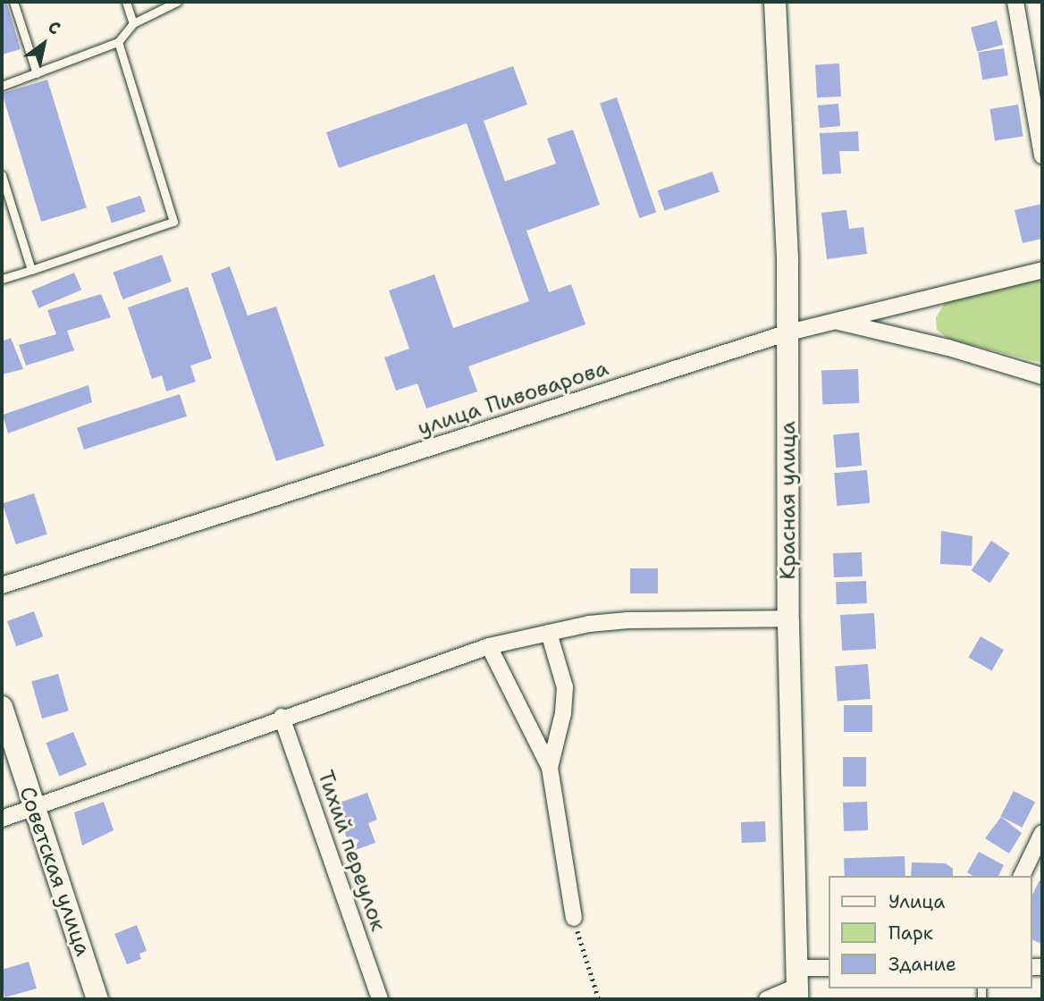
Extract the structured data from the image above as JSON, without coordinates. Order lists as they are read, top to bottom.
{
  "streets": {
    "street": [
      "улица Пивоварова",
      "Красная улица",
      "Тихий переулок",
      "Советская улица"
    ]
  },
  "crossings": [
    ["улица Пивоварова", "Красная улица"]
  ],
  "legend": ["Улица", "Парк", "Здание"],
  "north": "top right"
}
